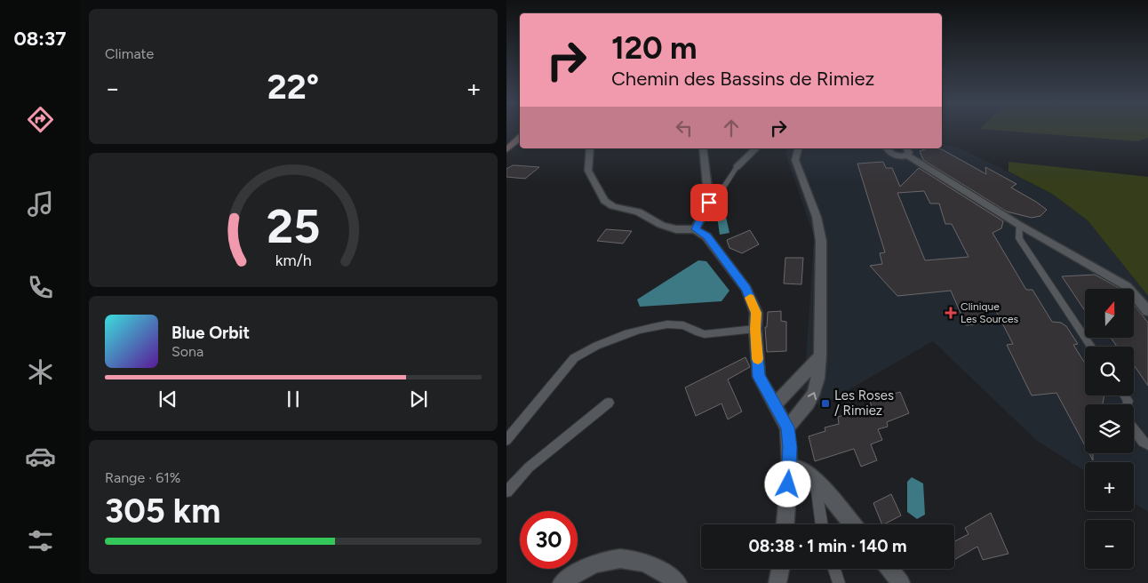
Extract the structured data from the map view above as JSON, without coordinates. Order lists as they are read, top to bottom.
{
  "places": {
    "health": ["Clinique Les Sources"],
    "transit": ["Les Roses / Rimiez"]
  },
  "north": "top",
  "page": {
    "tabs": "08:37",
    "tile": [
      "Climate",
      ["Range · 61%", "305 km"]
    ],
    "turn": ["120 m", "Chemin des Bassins de Rimiez"],
    "heat": ["−", "22°", "+"],
    "map_buttons": ["+", "−"],
    "song": ["Blue Orbit", "Sona"],
    "limit": "30",
    "trip": "08:38 · 1 min · 140 m",
    "gauge": ["25", "km/h"]
  }
}
